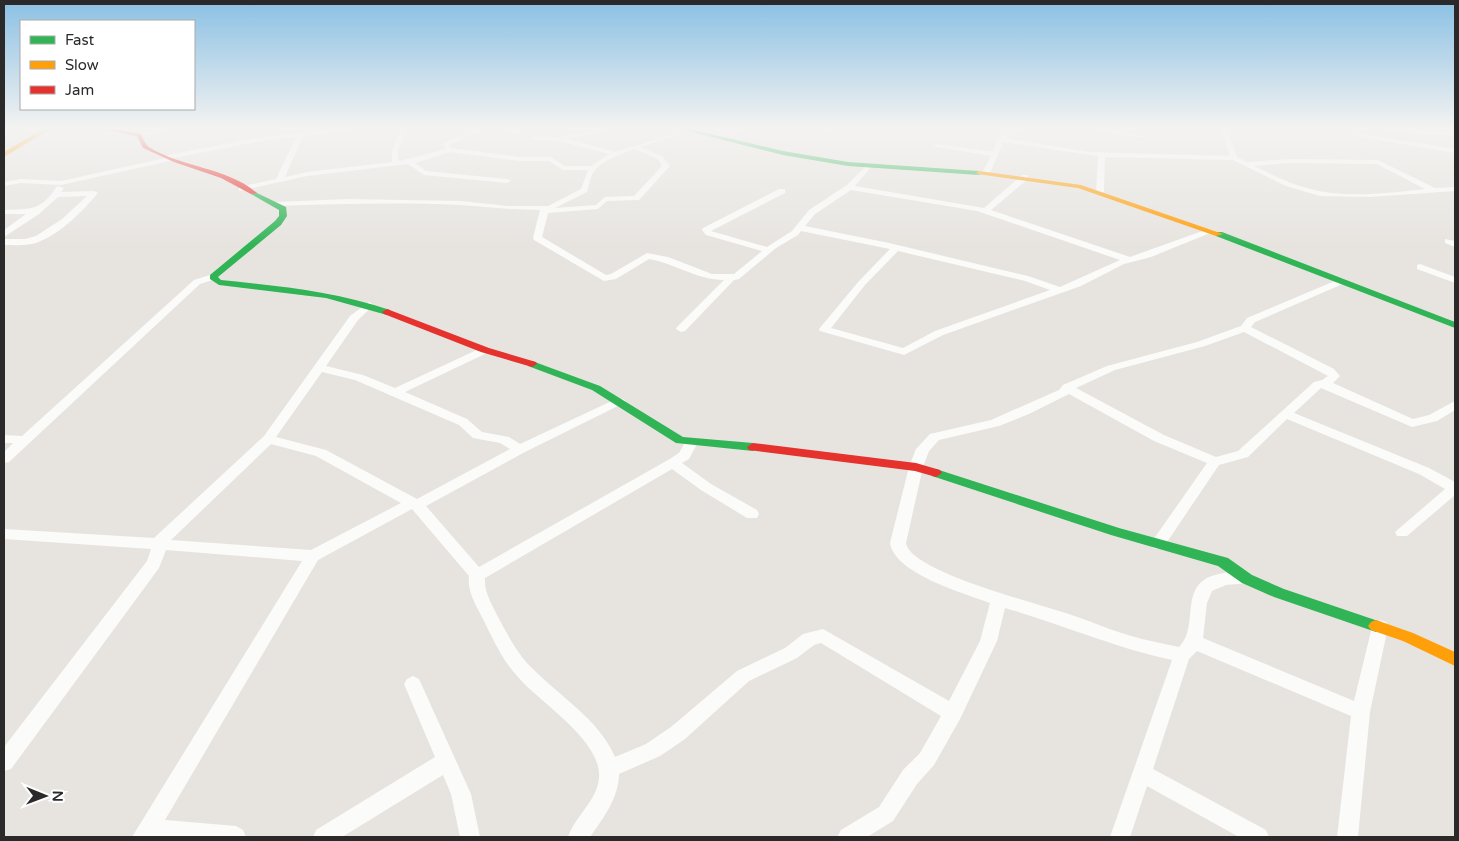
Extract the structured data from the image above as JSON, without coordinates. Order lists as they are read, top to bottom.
{
  "legend": ["Fast", "Slow", "Jam"],
  "north": "right"
}
